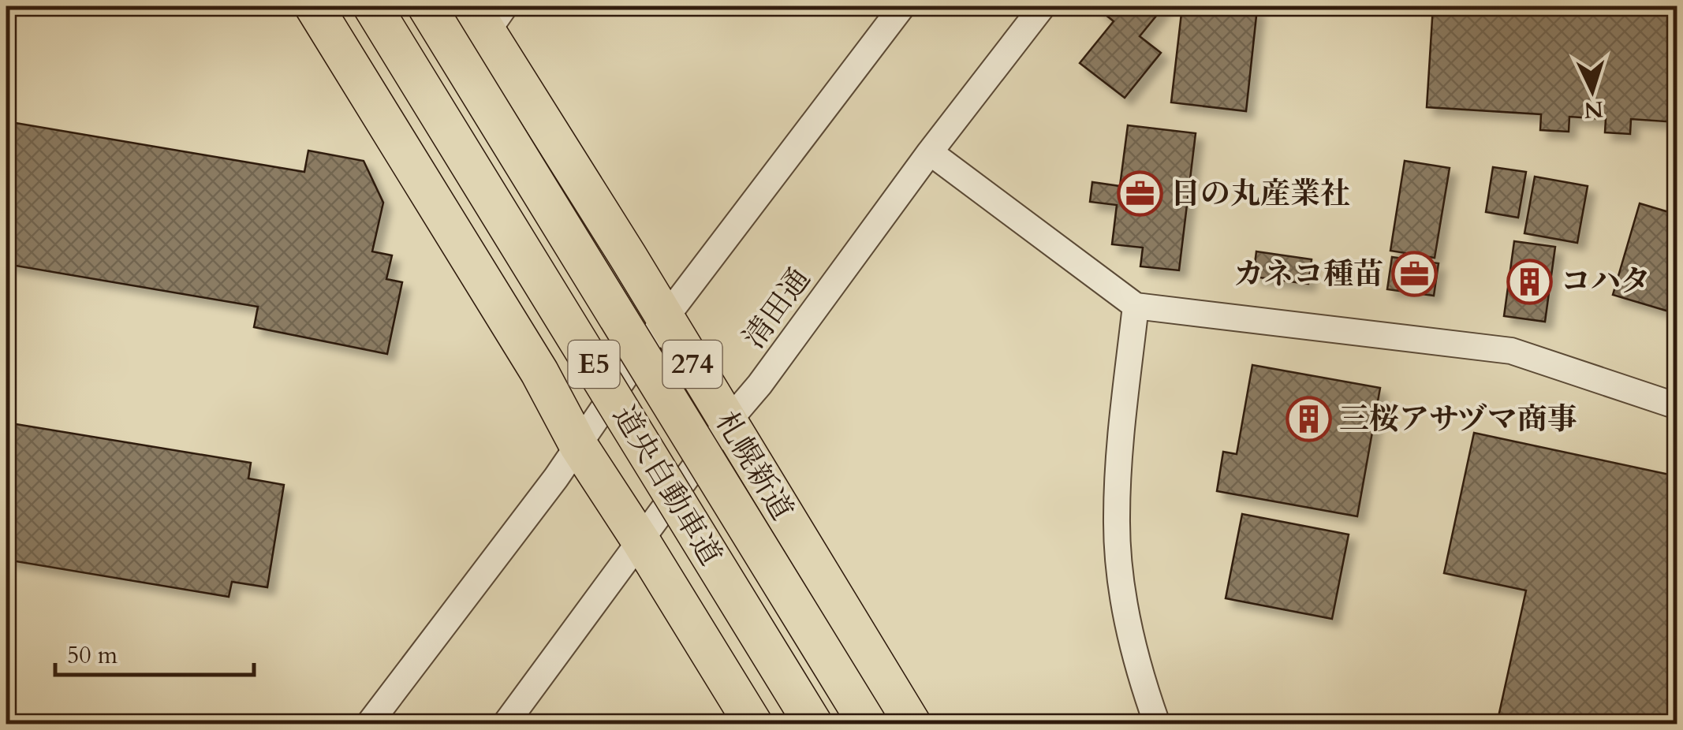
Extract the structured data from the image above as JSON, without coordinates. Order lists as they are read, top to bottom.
{
  "streets": {
    "highway": [
      "E5",
      "274",
      "札幌新道",
      "道央自動車道"
    ],
    "street": ["清田通"]
  },
  "crossings": [
    ["清田通", "札幌新道"]
  ],
  "places": {
    "office": ["日の丸産業社", "カネコ種苗"],
    "building": ["コハタ", "三桜アサヅマ商事"]
  },
  "scale_bar": "50 m",
  "north": "bottom"
}
